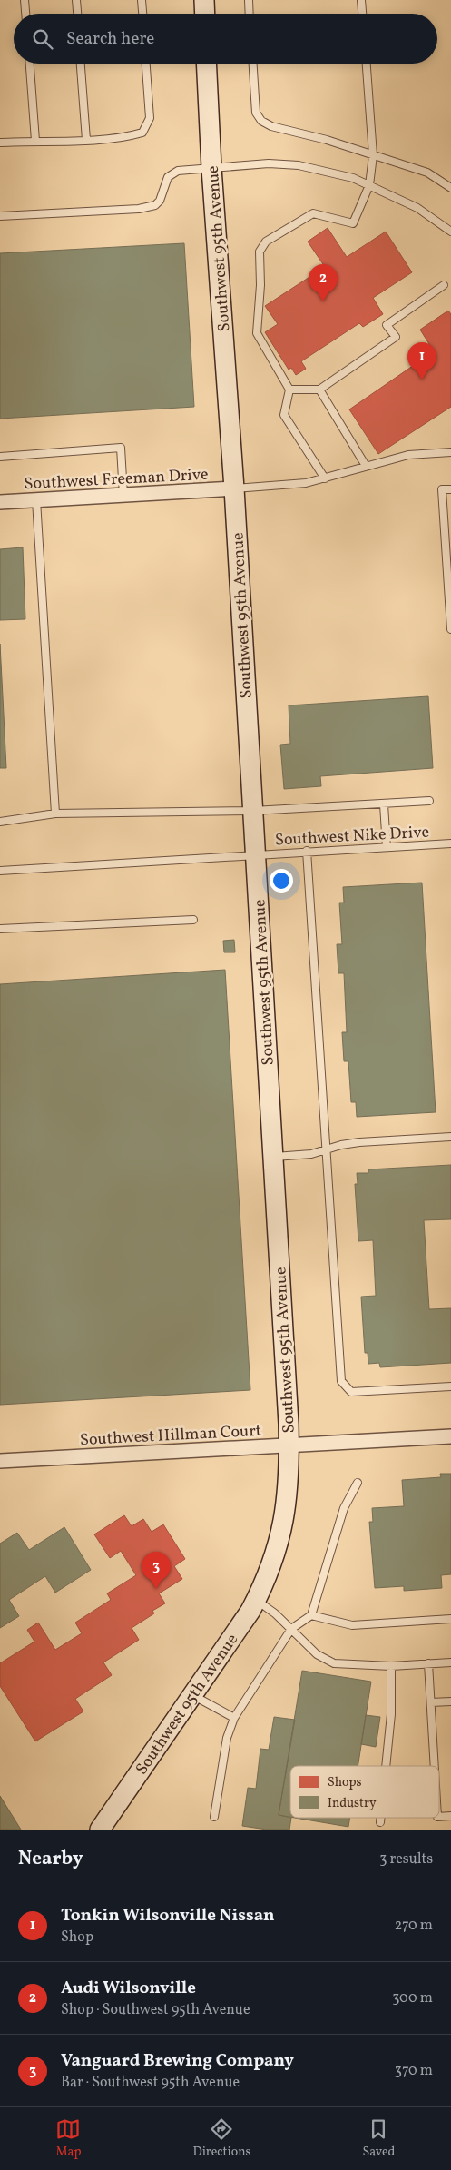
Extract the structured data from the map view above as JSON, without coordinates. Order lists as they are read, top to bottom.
{
  "streets": {
    "main road": ["Southwest 95th Avenue"],
    "street": ["Southwest Freeman Drive", "Southwest Hillman Court"],
    "lane": ["Southwest Nike Drive"]
  },
  "crossings": [
    ["Southwest 95th Avenue", "Southwest Freeman Drive"],
    ["Southwest 95th Avenue", "Southwest Nike Drive"],
    ["Southwest 95th Avenue", "Southwest Hillman Court"]
  ],
  "legend": ["Shops", "Industry"],
  "page": {
    "search": "Search here",
    "pins": ["2", "1", "3"],
    "heading": ["Nearby", "3 results"],
    "list": [
      {
        "mark": "1",
        "name": "Tonkin Wilsonville Nissan",
        "note": "Shop",
        "value": "270 m"
      },
      {
        "mark": "2",
        "name": "Audi Wilsonville",
        "note": "Shop · Southwest 95th Avenue",
        "value": "300 m"
      },
      {
        "mark": "3",
        "name": "Vanguard Brewing Company",
        "note": "Bar · Southwest 95th Avenue",
        "value": "370 m"
      }
    ],
    "nav": ["Map", "Directions", "Saved"]
  }
}
